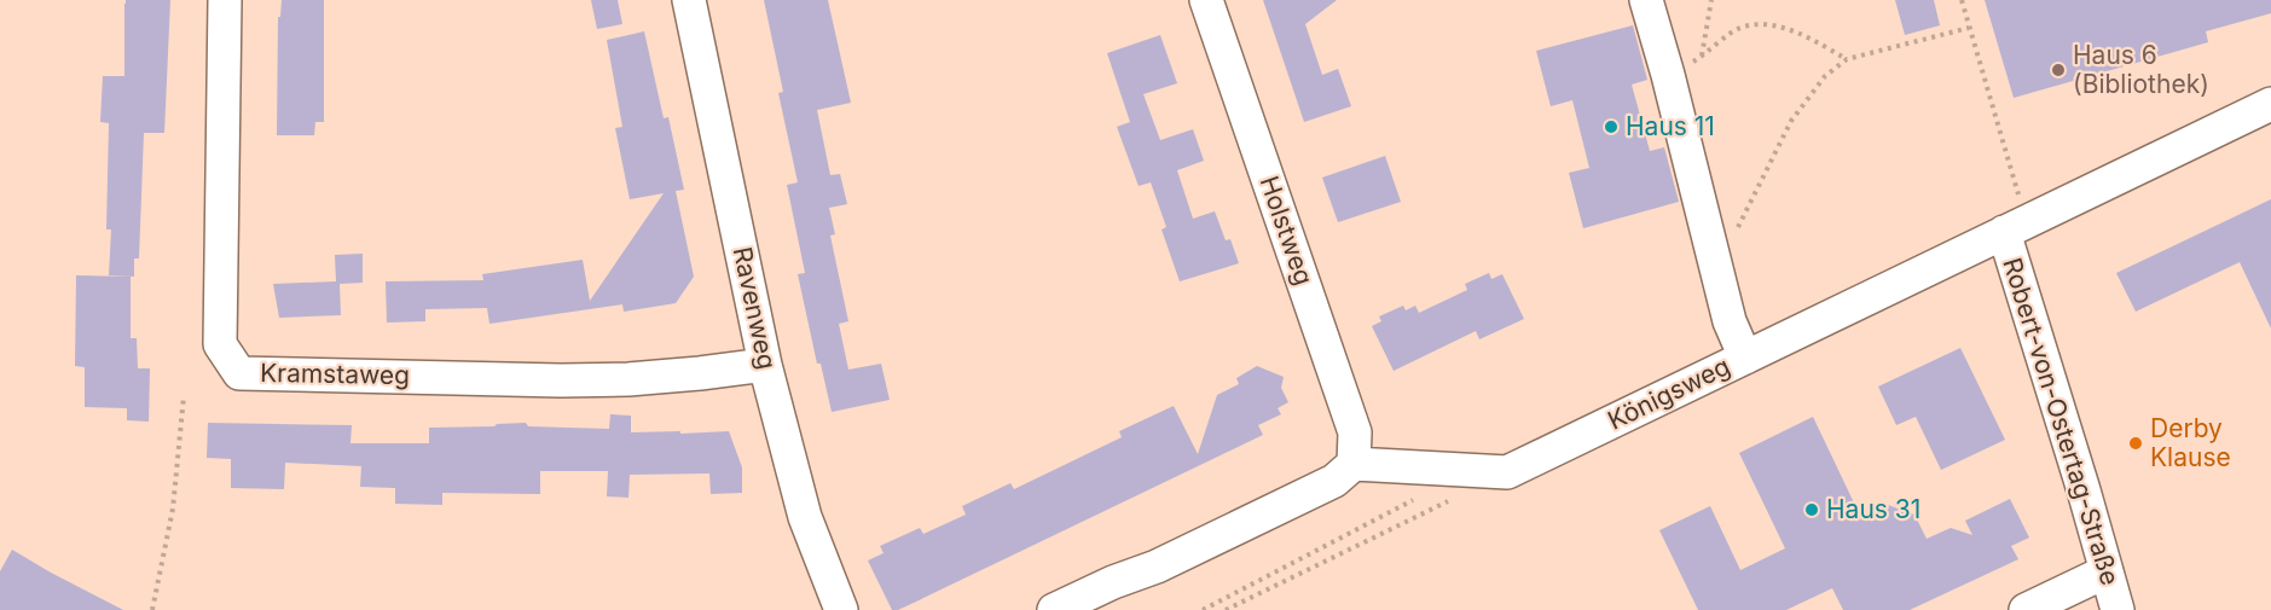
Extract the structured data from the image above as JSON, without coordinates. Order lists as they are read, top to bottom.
{
  "streets": {
    "street": [
      "Holstweg",
      "Ravenweg",
      "Kramstaweg",
      "Königsweg",
      "Robert-von-Ostertag-Straße"
    ]
  },
  "crossings": [
    ["Holstweg", "Königsweg"],
    ["Ravenweg", "Kramstaweg"],
    ["Königsweg", "Robert-von-Ostertag-Straße"]
  ],
  "places": [
    "Haus 6 (Bibliothek)",
    "Haus 11",
    "Derby Klause",
    "Haus 31"
  ]
}
